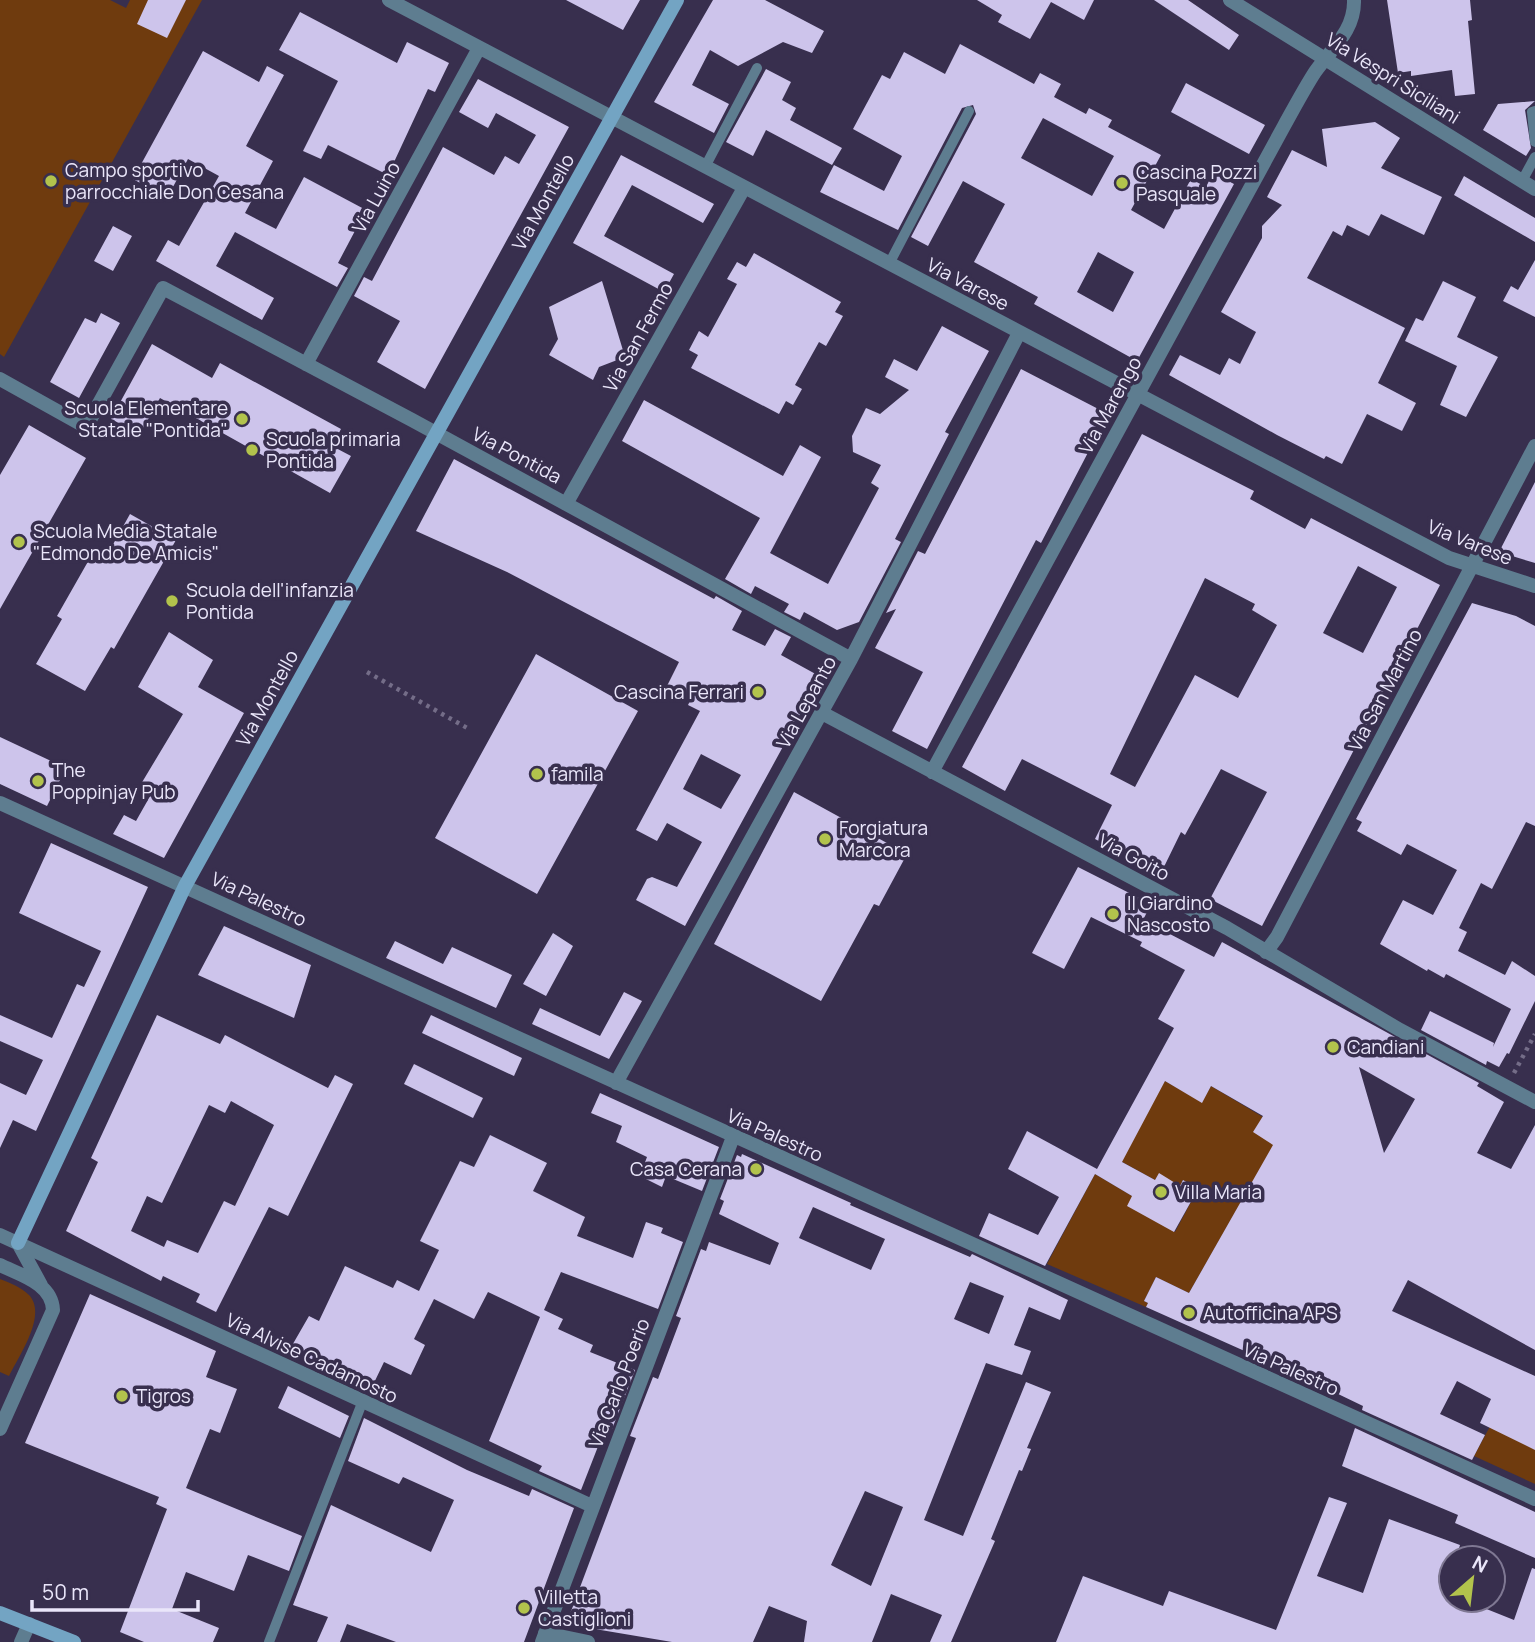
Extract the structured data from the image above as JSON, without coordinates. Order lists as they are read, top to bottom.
{
  "streets": {
    "street": [
      "Via Vespri Siciliani",
      "Via Luino",
      "Via Montello",
      "Via Varese",
      "Via San Fermo",
      "Via Marengo",
      "Via Pontida",
      "Via San Martino",
      "Via Lepanto",
      "Via Goito",
      "Via Palestro",
      "Via Alvise Cadamosto",
      "Via Carlo Poerio"
    ]
  },
  "crossings": [
    ["Via Vespri Siciliani", "Via Marengo"],
    ["Via Luino", "Via Varese"],
    ["Via Luino", "Via Pontida"],
    ["Via Montello", "Via Varese"],
    ["Via Montello", "Via Pontida"],
    ["Via Montello", "Via Palestro"],
    ["Via Montello", "Via Alvise Cadamosto"],
    ["Via Varese", "Via San Fermo"],
    ["Via Varese", "Via Marengo"],
    ["Via Varese", "Via San Martino"],
    ["Via Varese", "Via Lepanto"],
    ["Via San Fermo", "Via Pontida"],
    ["Via Marengo", "Via Goito"],
    ["Via Pontida", "Via Lepanto"],
    ["Via San Martino", "Via Goito"],
    ["Via Lepanto", "Via Goito"],
    ["Via Lepanto", "Via Palestro"],
    ["Via Palestro", "Via Carlo Poerio"],
    ["Via Alvise Cadamosto", "Via Carlo Poerio"]
  ],
  "places": [
    "Campo sportivo parrocchiale Don Cesana",
    "Cascina Pozzi Pasquale",
    "Scuola Elementare Statale \"Pontida\"",
    "Scuola primaria Pontida",
    "Scuola Media Statale \"Edmondo De Amicis\"",
    "Scuola dell'infanzia Pontida",
    "Cascina Ferrari",
    "famila",
    "The Poppinjay Pub",
    "Forgiatura Marcora",
    "Il Giardino Nascosto",
    "Candiani",
    "Casa Cerana",
    "Villa Maria",
    "Autofficina APS",
    "Tigros",
    "Villetta Castiglioni"
  ],
  "scale_bar": "50 m",
  "north": "top right"
}
